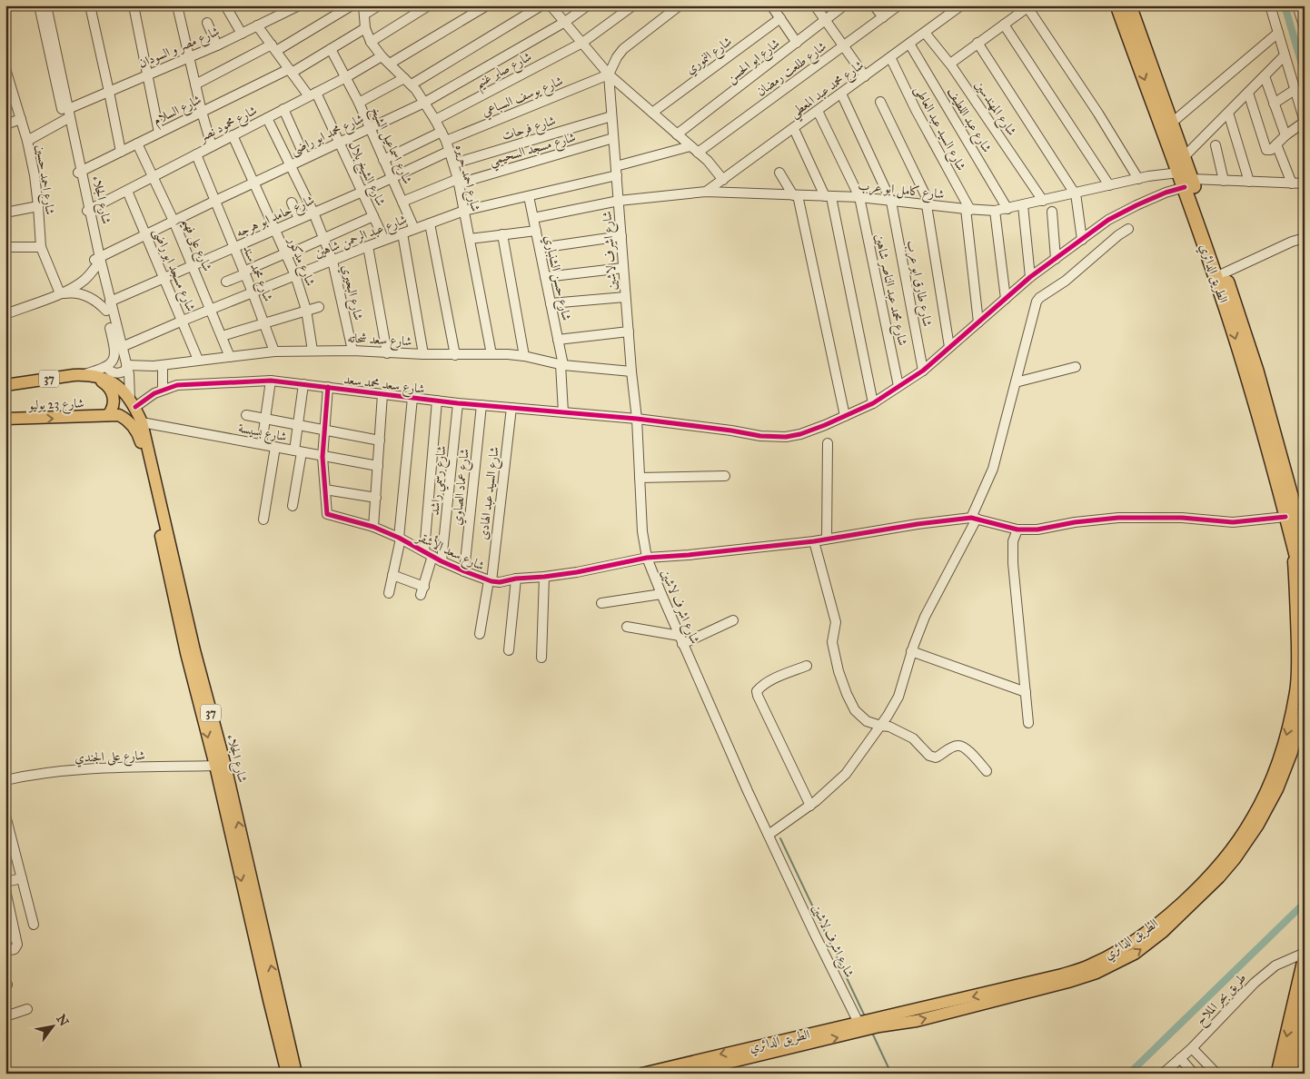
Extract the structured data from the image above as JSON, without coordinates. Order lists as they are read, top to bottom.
{
  "streets": {
    "highway": ["الطريق الدائري"],
    "main road": ["شارع الجلاء", "37", "شارع 23 يوليو"],
    "street": [
      "شارع مصر و السودان",
      "شارع النموري",
      "شارع ابو الحسن",
      "شارع طلعت رمضان",
      "شارع صابر غنيم",
      "شارع محمد عبد المعطي",
      "شارع يوسف السباعي",
      "شارع المهندسين",
      "شارع السلام",
      "شارع عبد اللطيف",
      "شارع محمود نصر",
      "شارع فرحات",
      "شارع السيد عبد العاطى",
      "شارع محمد ابو راضى",
      "شارع اسماعيل الشيخ",
      "شارع مسجد السحيمي",
      "شارع الشيخ بلال",
      "شارع احمد حريره",
      "شارع احمد حسين",
      "شارع كامل ابو عرب",
      "شارع حامد ابو هرجه",
      "شارع عبد الرحمن شاهين",
      "شارع على فهيم",
      "شارع اشرف لاشين",
      "شارع مدكور",
      "شارع مسجد ابو راضى",
      "شارع محمد سند",
      "شارع حسن الشنباري",
      "شارع طارق ابو عرب",
      "شارع محمد عبد الناصر شاهين",
      "شارع البحيري",
      "شارع سعد شحاته",
      "شارع سعد محمد سعد",
      "شارع بسيسة",
      "شارع رسمي راشد",
      "شارع عماد الصاوي",
      "شارع السيد عبد الهادى",
      "شارع سعد الأشقر",
      "شارع على الجندي",
      "طريق بحر الملاح"
    ]
  },
  "crossings": [
    ["شارع مصر و السودان", "شارع الشيخ بلال"],
    ["شارع مصر و السودان", "شارع احمد حسين"],
    ["شارع مصر و السودان", "شارع الجلاء"],
    ["شارع طلعت رمضان", "شارع عبد الرحمن شاهين"],
    ["شارع صابر غنيم", "شارع احمد حريره"],
    ["شارع محمد عبد المعطي", "شارع المهندسين"],
    ["شارع محمد عبد المعطي", "شارع عبد اللطيف"],
    ["شارع محمد عبد المعطي", "شارع السيد عبد العاطى"],
    ["شارع محمد عبد المعطي", "شارع كامل ابو عرب"],
    ["شارع محمد عبد المعطي", "شارع طارق ابو عرب"],
    ["شارع محمد عبد المعطي", "شارع محمد عبد الناصر شاهين"],
    ["شارع يوسف السباعي", "شارع احمد حريره"],
    ["شارع يوسف السباعي", "شارع اشرف لاشين"],
    ["شارع المهندسين", "شارع كامل ابو عرب"],
    ["شارع السلام", "شارع اسماعيل الشيخ"],
    ["شارع السلام", "شارع الشيخ بلال"],
    ["شارع السلام", "شارع احمد حريره"],
    ["شارع السلام", "شارع الجلاء"],
    ["شارع السلام", "شارع على فهيم"],
    ["شارع عبد اللطيف", "شارع كامل ابو عرب"],
    ["شارع محمود نصر", "شارع اسماعيل الشيخ"],
    ["شارع محمود نصر", "شارع الشيخ بلال"],
    ["شارع محمود نصر", "شارع احمد حريره"],
    ["شارع محمود نصر", "شارع الجلاء"],
    ["شارع محمود نصر", "شارع على فهيم"],
    ["شارع محمود نصر", "شارع مدكور"],
    ["شارع محمود نصر", "شارع مسجد ابو راضى"],
    ["شارع محمود نصر", "شارع محمد سند"],
    ["شارع محمود نصر", "شارع البحيري"],
    ["شارع فرحات", "شارع احمد حريره"],
    ["شارع فرحات", "شارع اشرف لاشين"],
    ["شارع السيد عبد العاطى", "شارع كامل ابو عرب"],
    ["شارع محمد ابو راضى", "شارع اسماعيل الشيخ"],
    ["شارع محمد ابو راضى", "شارع الشيخ بلال"],
    ["شارع محمد ابو راضى", "شارع احمد حريره"],
    ["شارع محمد ابو راضى", "شارع احمد حسين"],
    ["شارع محمد ابو راضى", "شارع الجلاء"],
    ["شارع محمد ابو راضى", "شارع على فهيم"],
    ["شارع محمد ابو راضى", "شارع مدكور"],
    ["شارع محمد ابو راضى", "شارع مسجد ابو راضى"],
    ["شارع محمد ابو راضى", "شارع محمد سند"],
    ["شارع محمد ابو راضى", "شارع البحيري"],
    ["شارع اسماعيل الشيخ", "شارع مسجد السحيمي"],
    ["شارع اسماعيل الشيخ", "شارع حامد ابو هرجه"],
    ["شارع اسماعيل الشيخ", "شارع عبد الرحمن شاهين"],
    ["شارع مسجد السحيمي", "شارع احمد حريره"],
    ["شارع مسجد السحيمي", "شارع اشرف لاشين"],
    ["شارع الشيخ بلال", "شارع حامد ابو هرجه"],
    ["شارع الشيخ بلال", "شارع عبد الرحمن شاهين"],
    ["شارع احمد حريره", "شارع حامد ابو هرجه"],
    ["شارع احمد حريره", "شارع عبد الرحمن شاهين"],
    ["شارع احمد حريره", "شارع سعد شحاته"],
    ["شارع كامل ابو عرب", "شارع اشرف لاشين"],
    ["شارع كامل ابو عرب", "الطريق الدائري"],
    ["شارع كامل ابو عرب", "شارع حسن الشنباري"],
    ["شارع كامل ابو عرب", "شارع طارق ابو عرب"],
    ["شارع كامل ابو عرب", "شارع محمد عبد الناصر شاهين"],
    ["شارع كامل ابو عرب", "شارع سعد محمد سعد"],
    ["شارع الجلاء", "شارع حامد ابو هرجه"],
    ["شارع الجلاء", "شارع عبد الرحمن شاهين"],
    ["شارع الجلاء", "شارع سعد شحاته"],
    ["شارع الجلاء", "شارع سعد محمد سعد"],
    ["شارع الجلاء", "شارع 23 يوليو"],
    ["شارع الجلاء", "شارع بسيسة"],
    ["شارع الجلاء", "شارع على الجندي"],
    ["شارع حامد ابو هرجه", "شارع على فهيم"],
    ["شارع حامد ابو هرجه", "شارع مدكور"],
    ["شارع حامد ابو هرجه", "شارع مسجد ابو راضى"],
    ["شارع حامد ابو هرجه", "شارع محمد سند"],
    ["شارع حامد ابو هرجه", "شارع البحيري"],
    ["شارع عبد الرحمن شاهين", "شارع على فهيم"],
    ["شارع عبد الرحمن شاهين", "شارع اشرف لاشين"],
    ["شارع عبد الرحمن شاهين", "شارع مدكور"],
    ["شارع عبد الرحمن شاهين", "شارع مسجد ابو راضى"],
    ["شارع عبد الرحمن شاهين", "شارع محمد سند"],
    ["شارع عبد الرحمن شاهين", "شارع حسن الشنباري"],
    ["شارع عبد الرحمن شاهين", "شارع البحيري"],
    ["شارع على فهيم", "شارع سعد شحاته"],
    ["شارع اشرف لاشين", "الطريق الدائري"],
    ["شارع اشرف لاشين", "شارع سعد شحاته"],
    ["شارع اشرف لاشين", "شارع سعد محمد سعد"],
    ["شارع اشرف لاشين", "شارع سعد الأشقر"],
    ["شارع مدكور", "شارع سعد شحاته"],
    ["شارع مسجد ابو راضى", "شارع سعد شحاته"],
    ["شارع محمد سند", "شارع سعد شحاته"],
    ["الطريق الدائري", "شارع سعد محمد سعد"],
    ["شارع حسن الشنباري", "شارع سعد شحاته"],
    ["شارع حسن الشنباري", "شارع سعد محمد سعد"],
    ["شارع طارق ابو عرب", "شارع سعد محمد سعد"],
    ["شارع محمد عبد الناصر شاهين", "شارع سعد محمد سعد"],
    ["شارع البحيري", "شارع سعد شحاته"],
    ["شارع سعد محمد سعد", "شارع رسمي راشد"],
    ["شارع سعد محمد سعد", "شارع عماد الصاوي"],
    ["شارع سعد محمد سعد", "شارع السيد عبد الهادى"],
    ["شارع رسمي راشد", "شارع سعد الأشقر"],
    ["شارع عماد الصاوي", "شارع سعد الأشقر"],
    ["شارع السيد عبد الهادى", "شارع سعد الأشقر"]
  ],
  "north": "top right"
}
